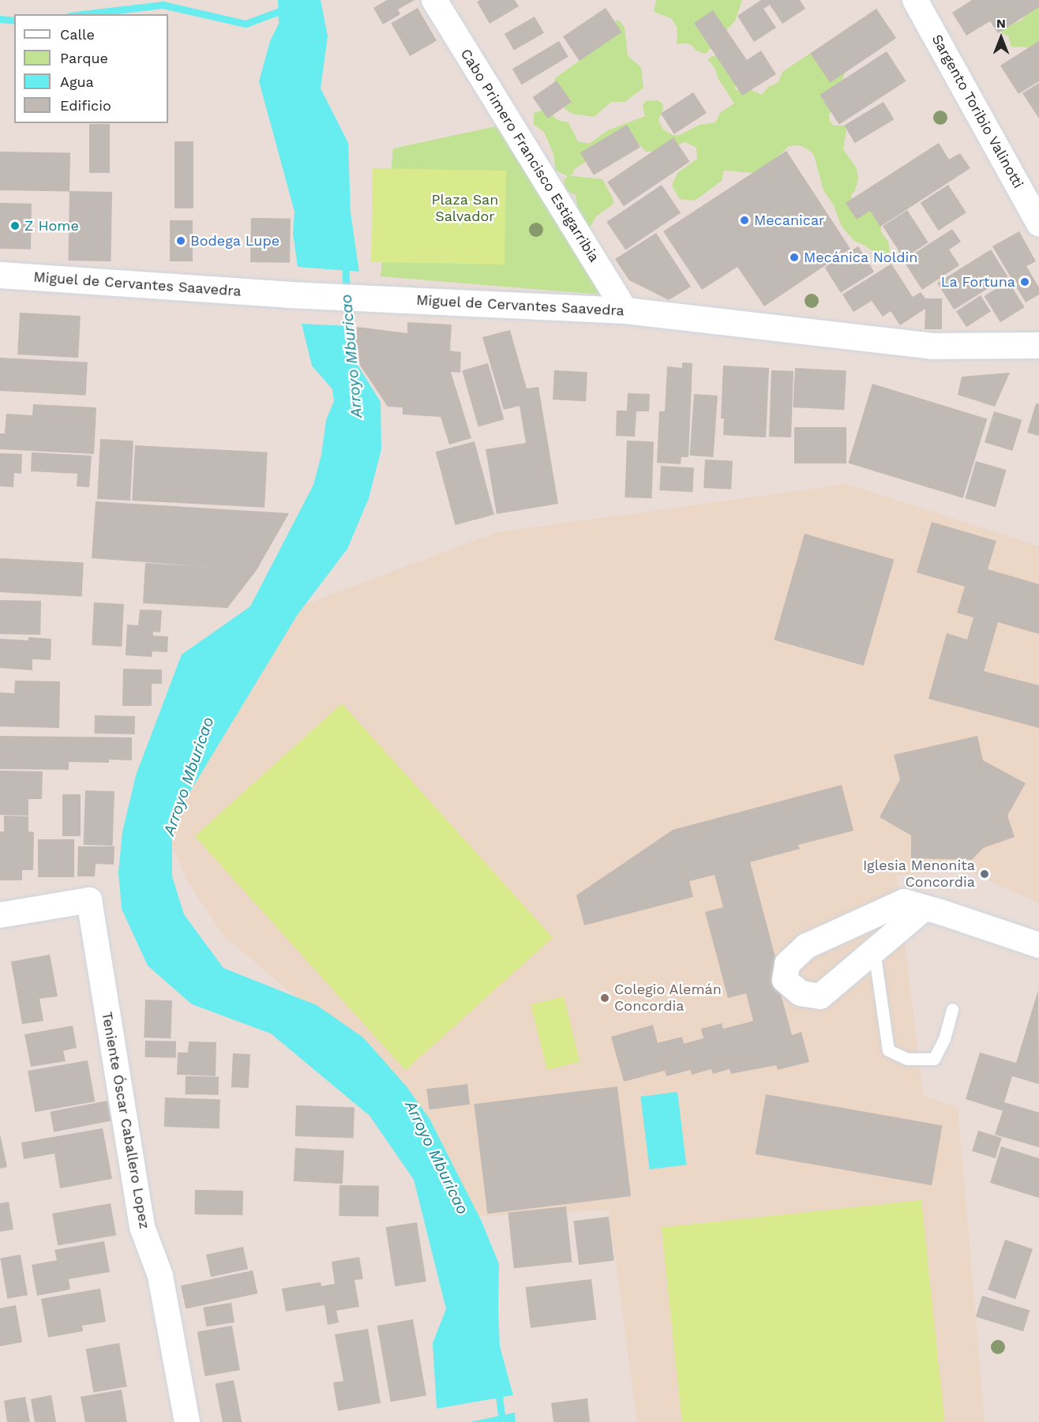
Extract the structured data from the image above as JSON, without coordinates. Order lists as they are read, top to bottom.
{
  "streets": {
    "street": [
      "Sargento Toribio Valinotti",
      "Cabo Primero Francisco Estigarribia",
      "Miguel de Cervantes Saavedra",
      "Teniente Óscar Caballero Lopez"
    ]
  },
  "crossings": [
    ["Cabo Primero Francisco Estigarribia", "Miguel de Cervantes Saavedra"]
  ],
  "water": ["Arroyo Mburicao"],
  "parks": ["Plaza San Salvador"],
  "places": [
    "Mecanicar",
    "Z Home",
    "Bodega Lupe",
    "Mecánica Noldin",
    "La Fortuna",
    "Iglesia Menonita Concordia",
    "Colegio Alemán Concordia"
  ],
  "legend": [
    "Calle",
    "Parque",
    "Agua",
    "Edificio"
  ],
  "north": "top"
}
